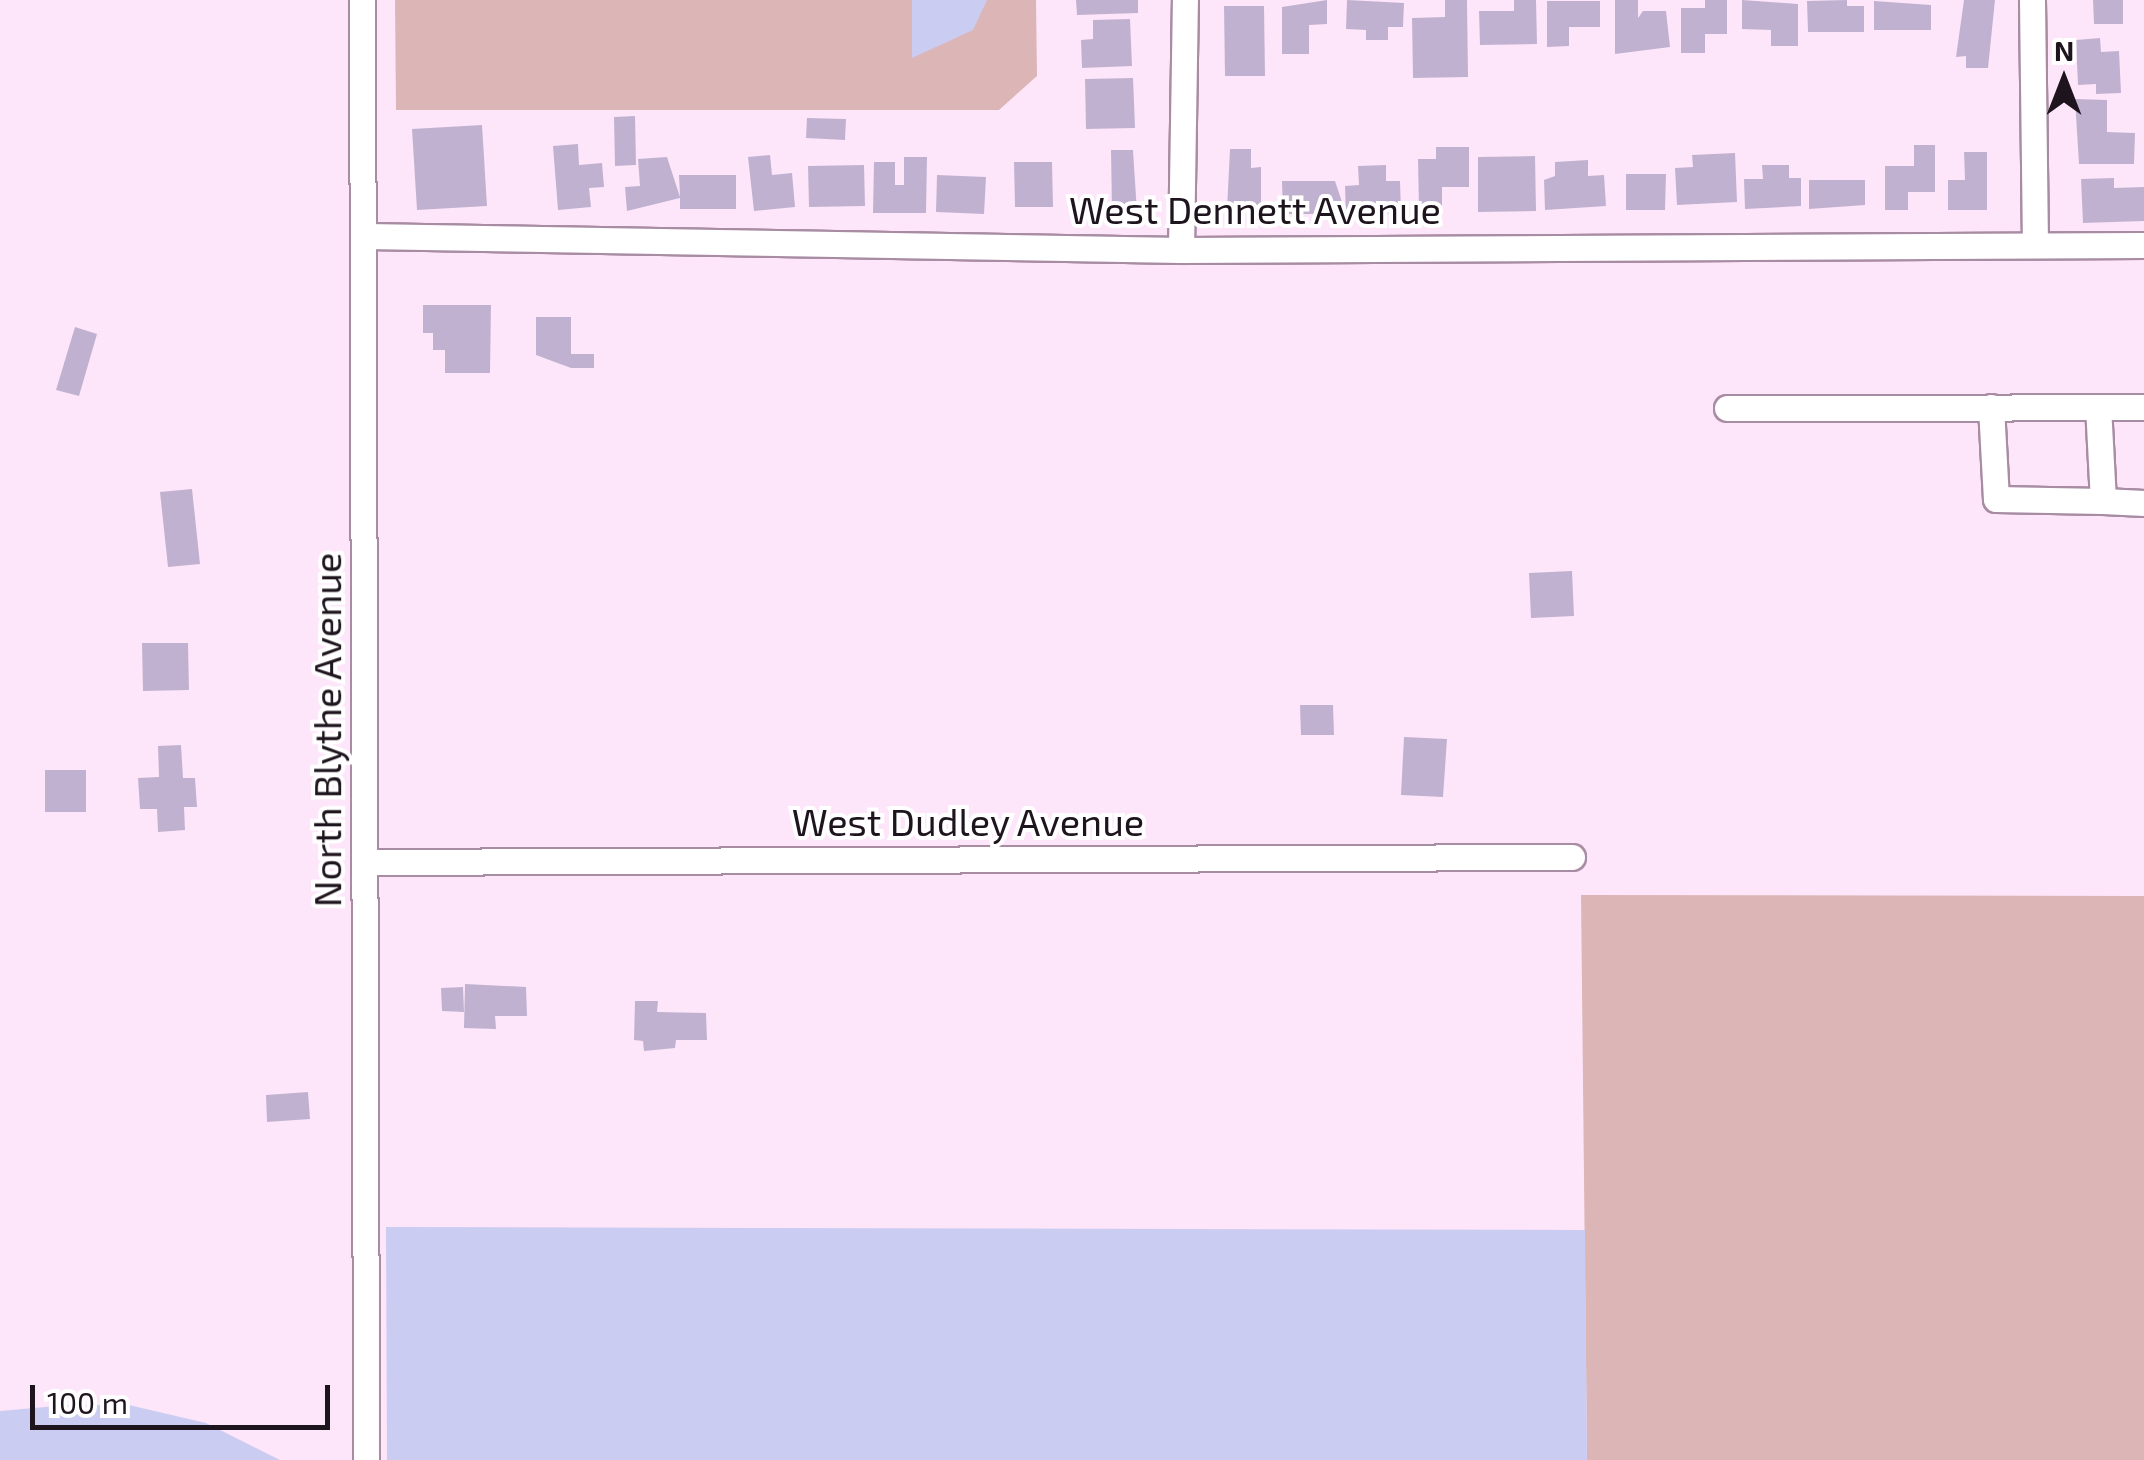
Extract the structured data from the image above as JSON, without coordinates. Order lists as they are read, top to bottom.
{
  "streets": {
    "street": ["West Dennett Avenue", "North Blythe Avenue", "West Dudley Avenue"]
  },
  "crossings": [
    ["West Dennett Avenue", "North Blythe Avenue"],
    ["North Blythe Avenue", "West Dudley Avenue"]
  ],
  "scale_bar": "100 m",
  "north": "top"
}
